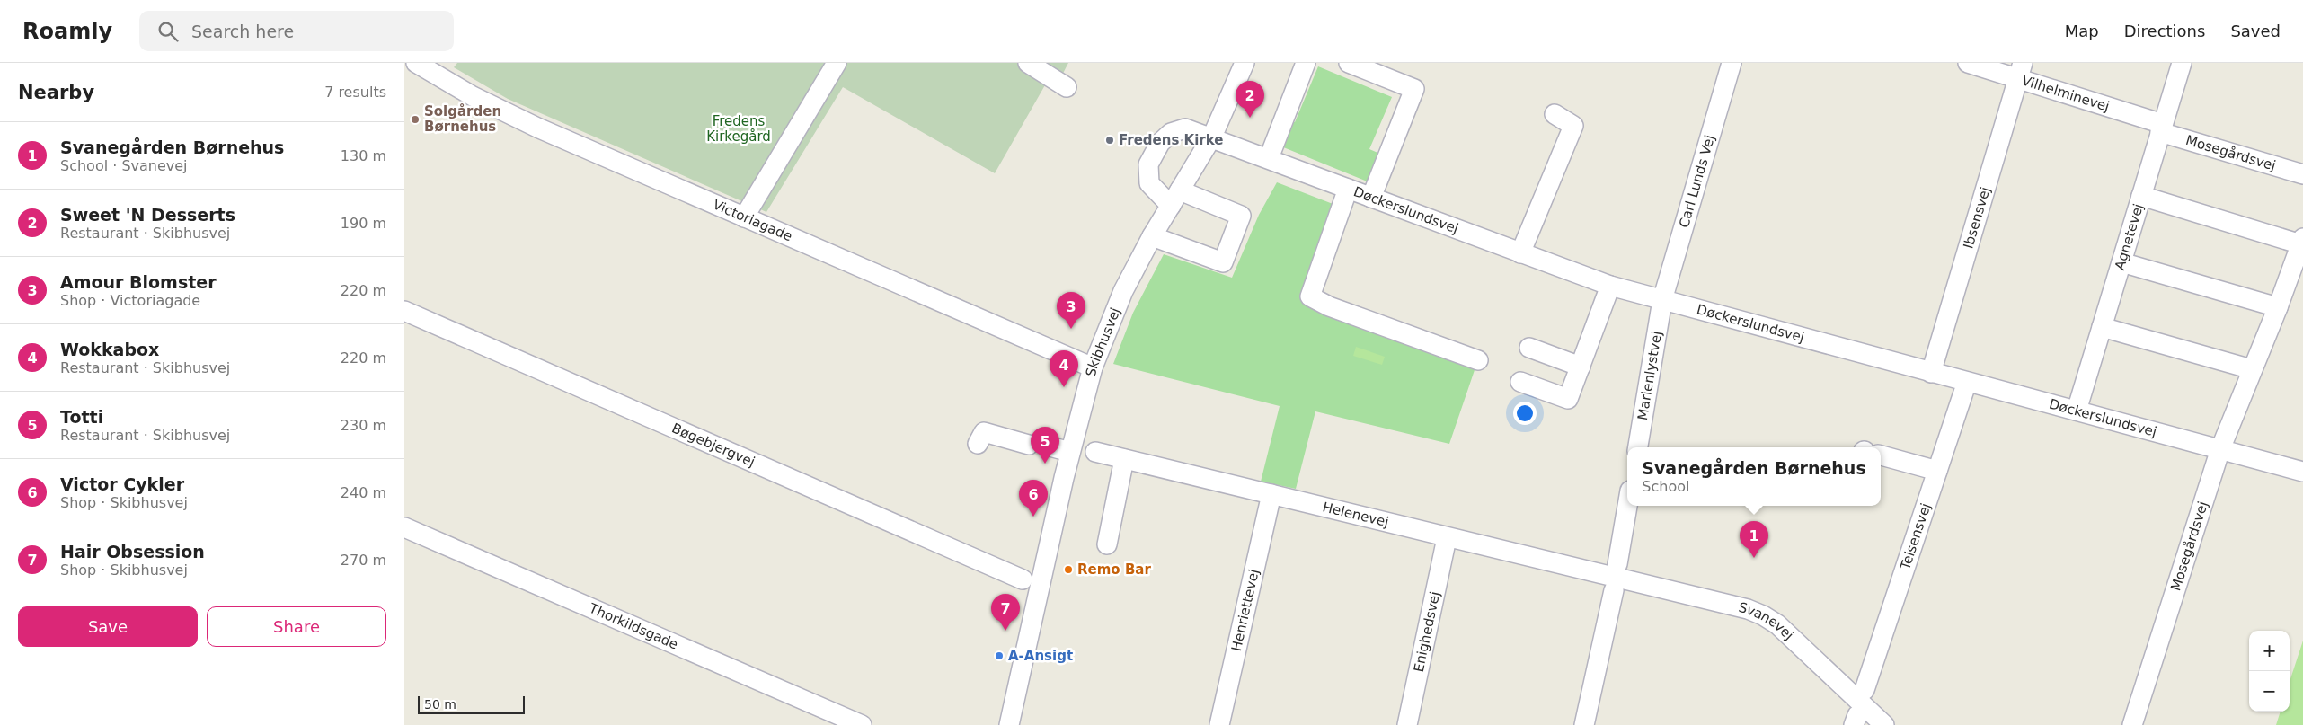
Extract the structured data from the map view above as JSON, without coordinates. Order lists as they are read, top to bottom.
{
  "streets": {
    "street": [
      "Vilhelminevej",
      "Mosegårdsvej",
      "Carl Lunds Vej",
      "Døckerslundsvej",
      "Ibsensvej",
      "Victoriagade",
      "Agnetevej",
      "Skibhusvej",
      "Marienlystvej",
      "Bøgebjergvej",
      "Helenevej",
      "Teisensvej",
      "Henriettevej",
      "Svanevej",
      "Thorkildsgade",
      "Enighedsvej"
    ]
  },
  "crossings": [
    ["Vilhelminevej", "Mosegårdsvej"],
    ["Vilhelminevej", "Ibsensvej"],
    ["Vilhelminevej", "Agnetevej"],
    ["Mosegårdsvej", "Døckerslundsvej"],
    ["Mosegårdsvej", "Agnetevej"],
    ["Carl Lunds Vej", "Døckerslundsvej"],
    ["Carl Lunds Vej", "Marienlystvej"],
    ["Døckerslundsvej", "Ibsensvej"],
    ["Døckerslundsvej", "Agnetevej"],
    ["Døckerslundsvej", "Skibhusvej"],
    ["Døckerslundsvej", "Marienlystvej"],
    ["Døckerslundsvej", "Teisensvej"],
    ["Victoriagade", "Skibhusvej"],
    ["Helenevej", "Henriettevej"],
    ["Helenevej", "Svanevej"],
    ["Helenevej", "Enighedsvej"]
  ],
  "parks": ["Fredens Kirkegård"],
  "places": [
    "Solgården Børnehus",
    "Fredens Kirke",
    "Remo Bar",
    "A-Ansigt"
  ],
  "scale_bar": "50 m",
  "page": {
    "header": "Roamly",
    "search": "Search here",
    "nav": ["Map", "Directions", "Saved"],
    "heading": ["Nearby", "7 results"],
    "pins": [
      "2",
      "3",
      "4",
      "5",
      "6",
      "1",
      "7"
    ],
    "list": [
      {
        "mark": "1",
        "name": "Svanegården Børnehus",
        "note": "School · Svanevej",
        "value": "130 m"
      },
      {
        "mark": "2",
        "name": "Sweet 'N Desserts",
        "note": "Restaurant · Skibhusvej",
        "value": "190 m"
      },
      {
        "mark": "3",
        "name": "Amour Blomster",
        "note": "Shop · Victoriagade",
        "value": "220 m"
      },
      {
        "mark": "4",
        "name": "Wokkabox",
        "note": "Restaurant · Skibhusvej",
        "value": "220 m"
      },
      {
        "mark": "5",
        "name": "Totti",
        "note": "Restaurant · Skibhusvej",
        "value": "230 m"
      },
      {
        "mark": "6",
        "name": "Victor Cykler",
        "note": "Shop · Skibhusvej",
        "value": "240 m"
      },
      {
        "mark": "7",
        "name": "Hair Obsession",
        "note": "Shop · Skibhusvej",
        "value": "270 m"
      }
    ],
    "popup": ["Svanegården Børnehus", "School"],
    "buttons": ["Save", "Share"],
    "map_buttons": ["+", "−"],
    "scale": "50 m"
  }
}
